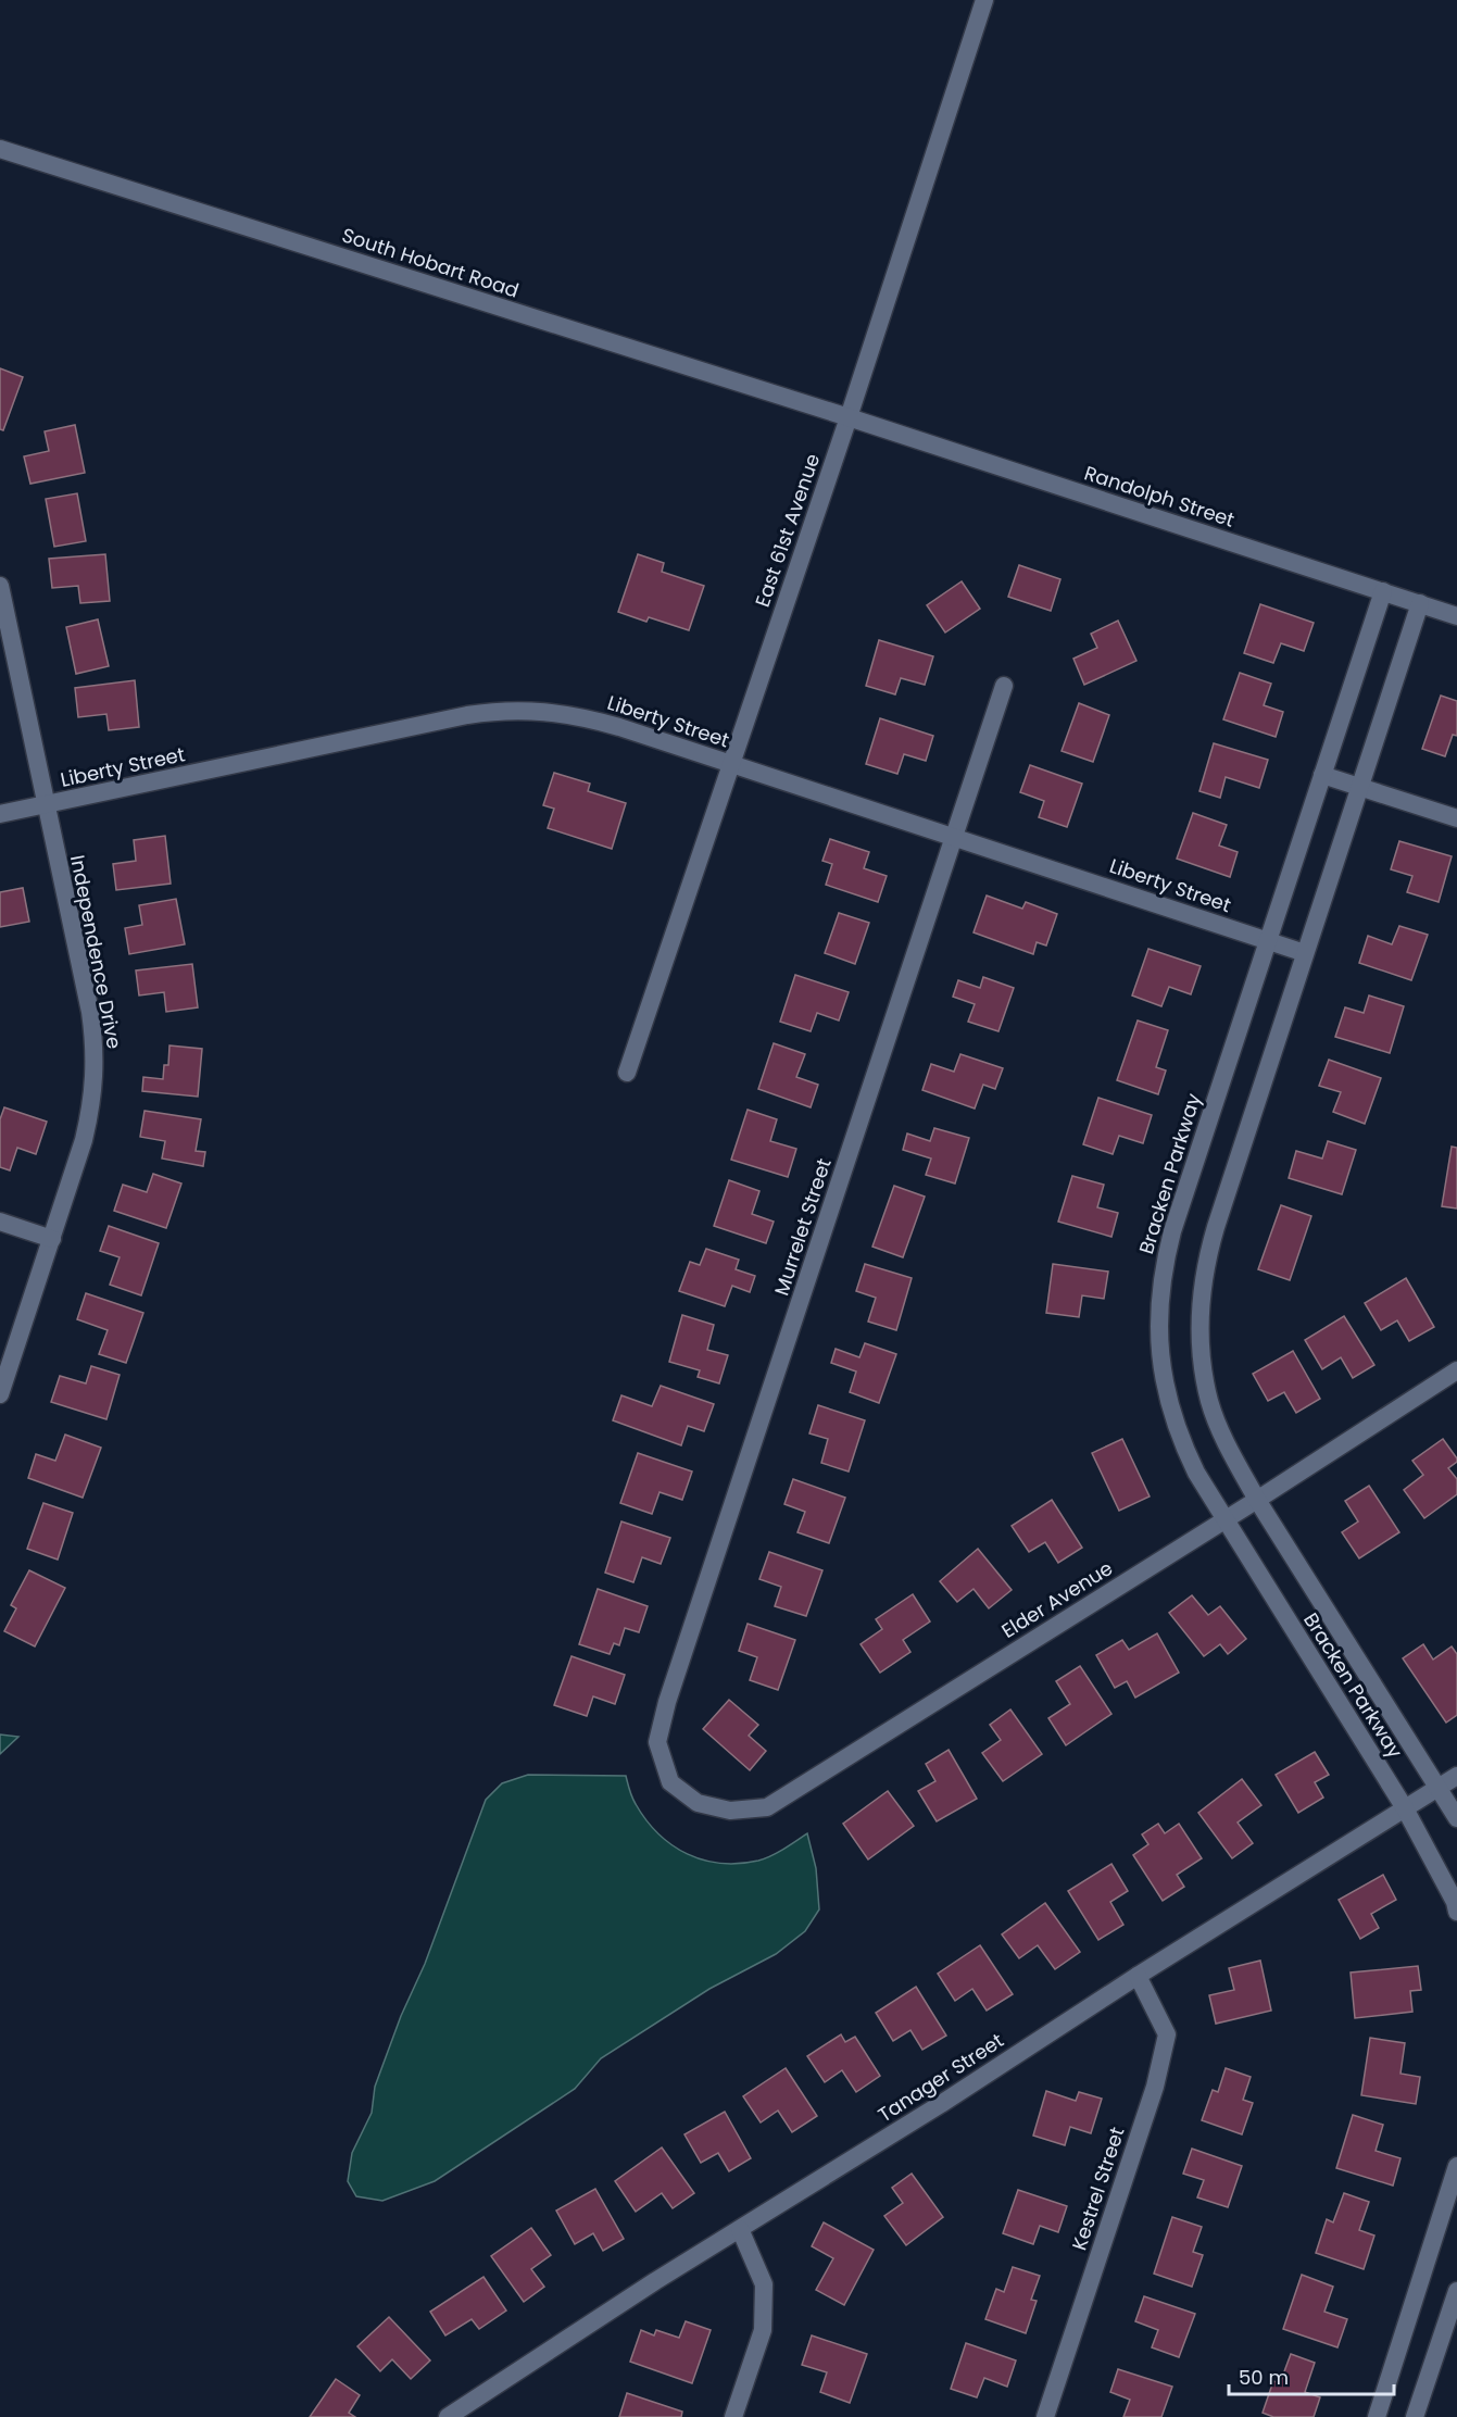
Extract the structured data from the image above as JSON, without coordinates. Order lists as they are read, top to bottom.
{
  "streets": {
    "street": [
      "South Hobart Road",
      "Randolph Street",
      "East 61st Avenue",
      "Liberty Street",
      "Independence Drive",
      "Bracken Parkway",
      "Murrelet Street",
      "Elder Avenue",
      "Tanager Street",
      "Kestrel Street"
    ]
  },
  "crossings": [
    ["South Hobart Road", "Randolph Street"],
    ["South Hobart Road", "East 61st Avenue"],
    ["Randolph Street", "East 61st Avenue"],
    ["Randolph Street", "Bracken Parkway"],
    ["East 61st Avenue", "Liberty Street"],
    ["Liberty Street", "Independence Drive"],
    ["Liberty Street", "Bracken Parkway"],
    ["Liberty Street", "Murrelet Street"],
    ["Bracken Parkway", "Elder Avenue"],
    ["Bracken Parkway", "Tanager Street"],
    ["Murrelet Street", "Elder Avenue"],
    ["Tanager Street", "Kestrel Street"]
  ],
  "scale_bar": "50 m"
}
